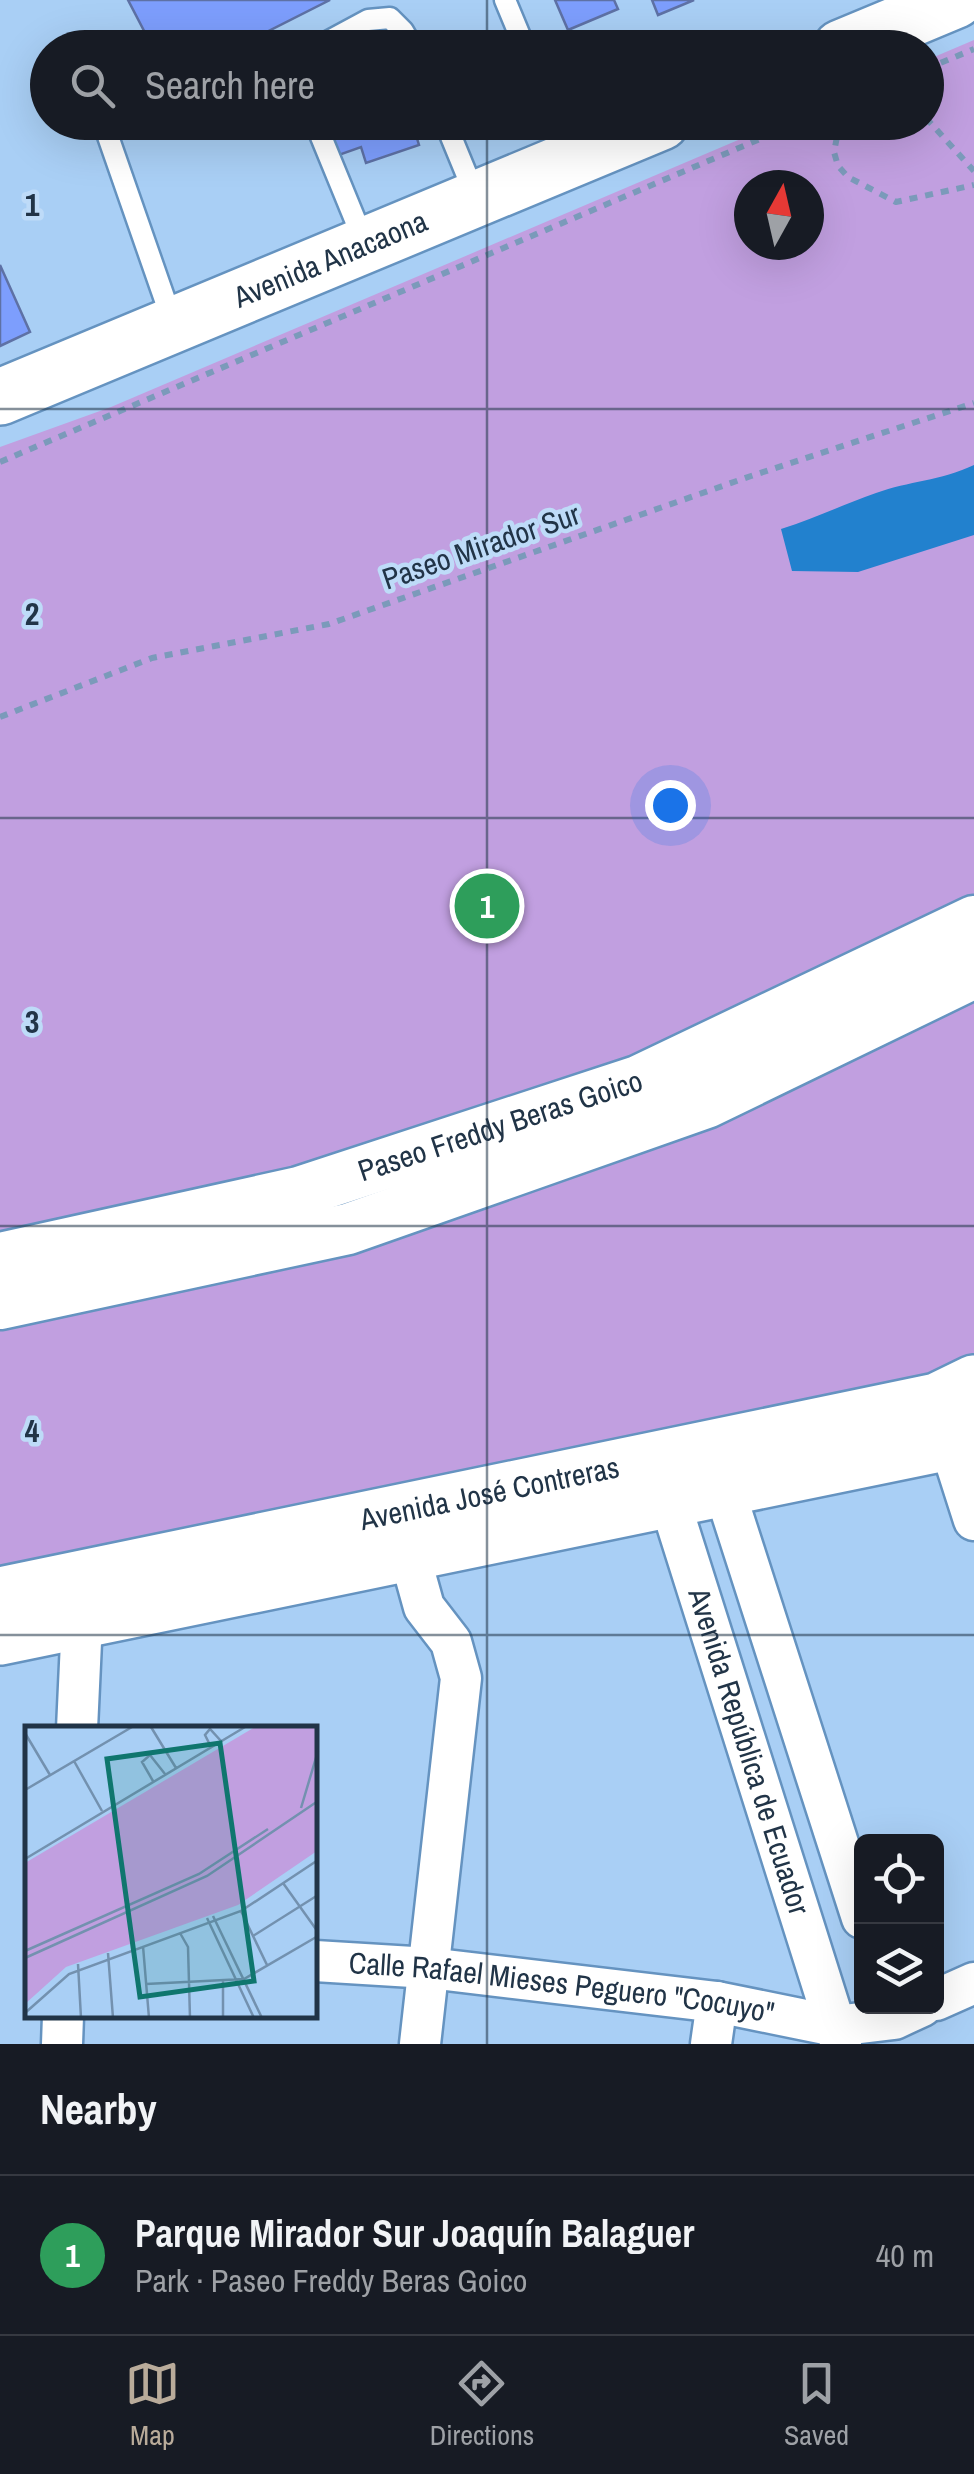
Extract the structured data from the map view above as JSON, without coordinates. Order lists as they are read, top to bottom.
{
  "streets": {
    "main road": ["Avenida Anacaona", "Avenida José Contreras"],
    "street": ["Paseo Freddy Beras Goico", "Avenida República de Ecuador", "Calle Rafael Mieses Peguero \"Cocuyo\""],
    "path": ["Paseo Mirador Sur"]
  },
  "crossings": [
    ["Avenida José Contreras", "Avenida República de Ecuador"],
    ["Avenida República de Ecuador", "Calle Rafael Mieses Peguero \"Cocuyo\""]
  ],
  "north": "top",
  "page": {
    "search": "Search here",
    "pins": "1",
    "heading": "Nearby",
    "list": [
      {
        "mark": "1",
        "name": "Parque Mirador Sur Joaquín Balaguer",
        "note": "Park · Paseo Freddy Beras Goico",
        "value": "40 m"
      }
    ],
    "nav": ["Map", "Directions", "Saved"]
  },
  "grid": {
    "rows": [
      "1",
      "2",
      "3",
      "4"
    ]
  }
}
